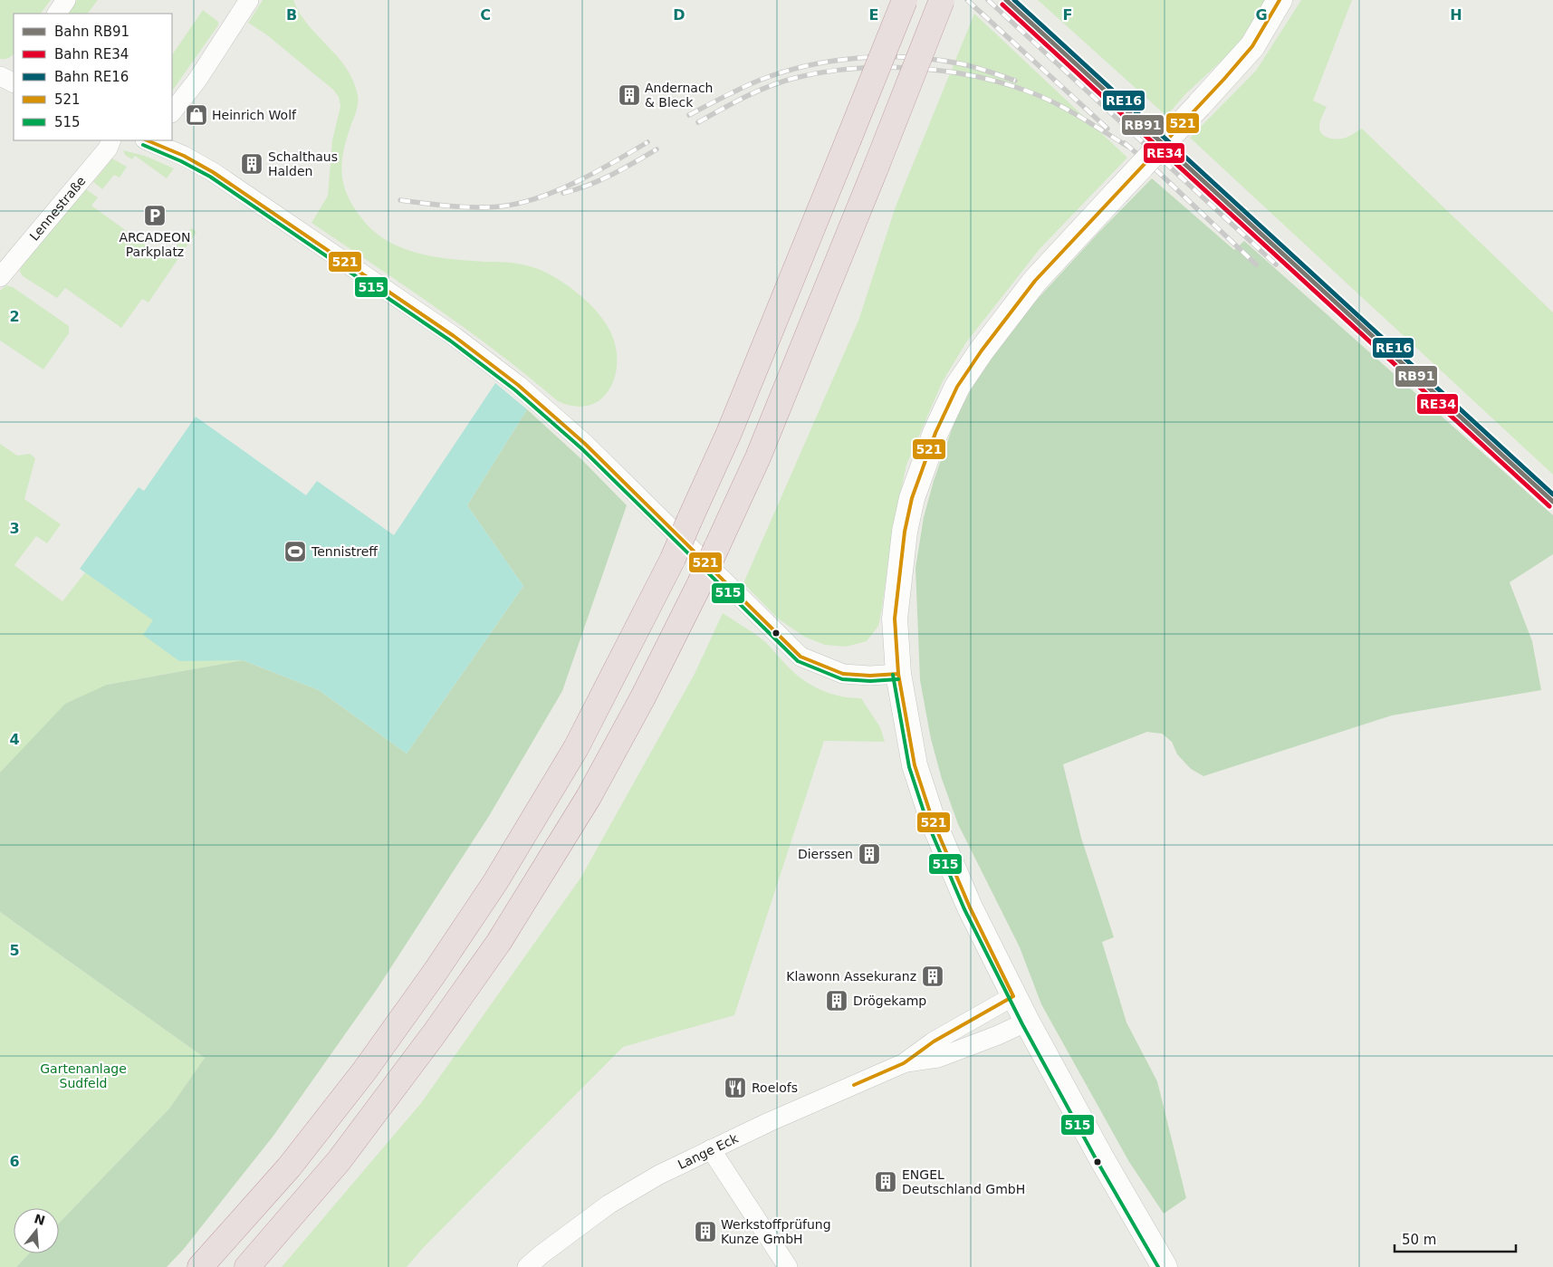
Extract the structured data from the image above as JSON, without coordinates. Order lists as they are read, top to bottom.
{
  "streets": {
    "street": ["Lennestraße", "Lange Eck"]
  },
  "parks": ["Gartenanlage Sudfeld"],
  "places": {
    "building": [
      "Andernach & Bleck",
      "Schalthaus Halden",
      "Dierssen",
      "Klawonn Assekuranz",
      "Drögekamp",
      "ENGEL Deutschland GmbH",
      "Werkstoffprüfung Kunze GmbH"
    ],
    "shop": ["Heinrich Wolf"],
    "parking": ["ARCADEON Parkplatz"],
    "sports": ["Tennistreff"],
    "restaurant": ["Roelofs"]
  },
  "lines": [
    "rail line RB91",
    "rail line RE16",
    "transit line 521",
    "rail line RE34",
    "transit line 515"
  ],
  "legend": [
    "Bahn RB91",
    "Bahn RE34",
    "Bahn RE16",
    "521",
    "515"
  ],
  "scale_bar": "50 m",
  "north": "top",
  "grid": {
    "columns": [
      "B",
      "C",
      "D",
      "E",
      "F",
      "G",
      "H"
    ],
    "rows": [
      "2",
      "3",
      "4",
      "5",
      "6"
    ]
  }
}
